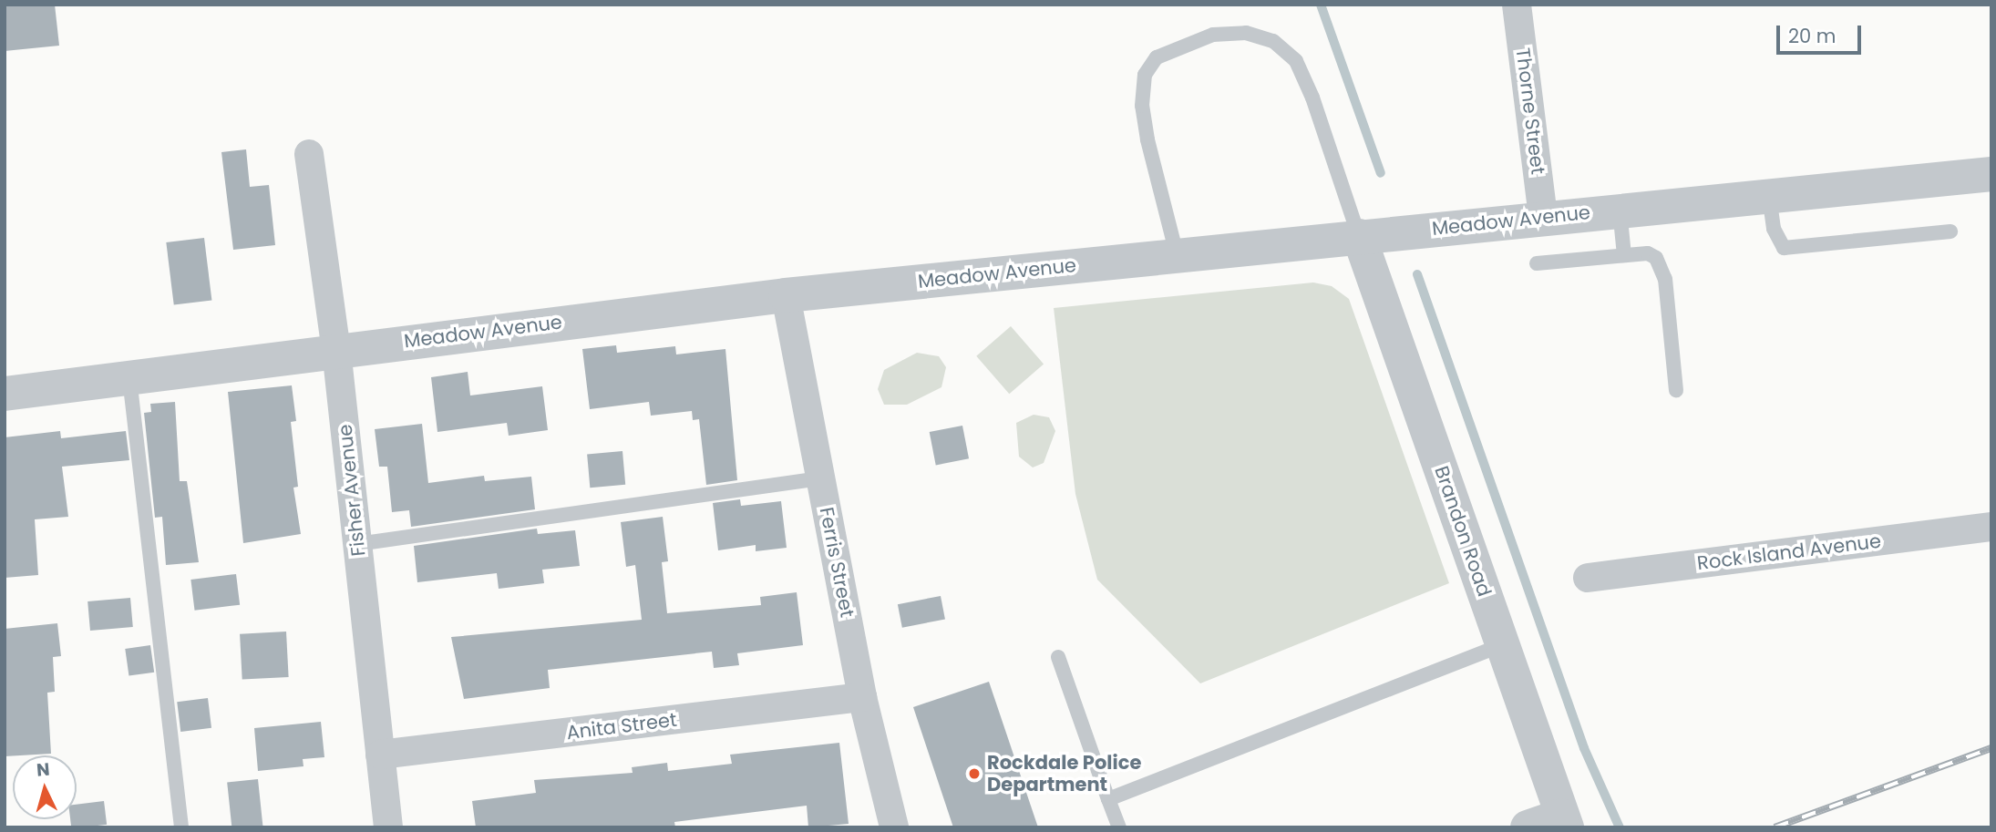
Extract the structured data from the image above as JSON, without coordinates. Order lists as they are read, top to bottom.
{
  "streets": {
    "street": [
      "Thorne Street",
      "Meadow Avenue",
      "Fisher Avenue",
      "Brandon Road",
      "Rock Island Avenue",
      "Ferris Street",
      "Anita Street"
    ]
  },
  "crossings": [
    ["Thorne Street", "Meadow Avenue"],
    ["Meadow Avenue", "Fisher Avenue"],
    ["Meadow Avenue", "Brandon Road"],
    ["Meadow Avenue", "Ferris Street"],
    ["Fisher Avenue", "Anita Street"],
    ["Ferris Street", "Anita Street"]
  ],
  "places": ["Rockdale Police Department"],
  "scale_bar": "20 m",
  "north": "top"
}
